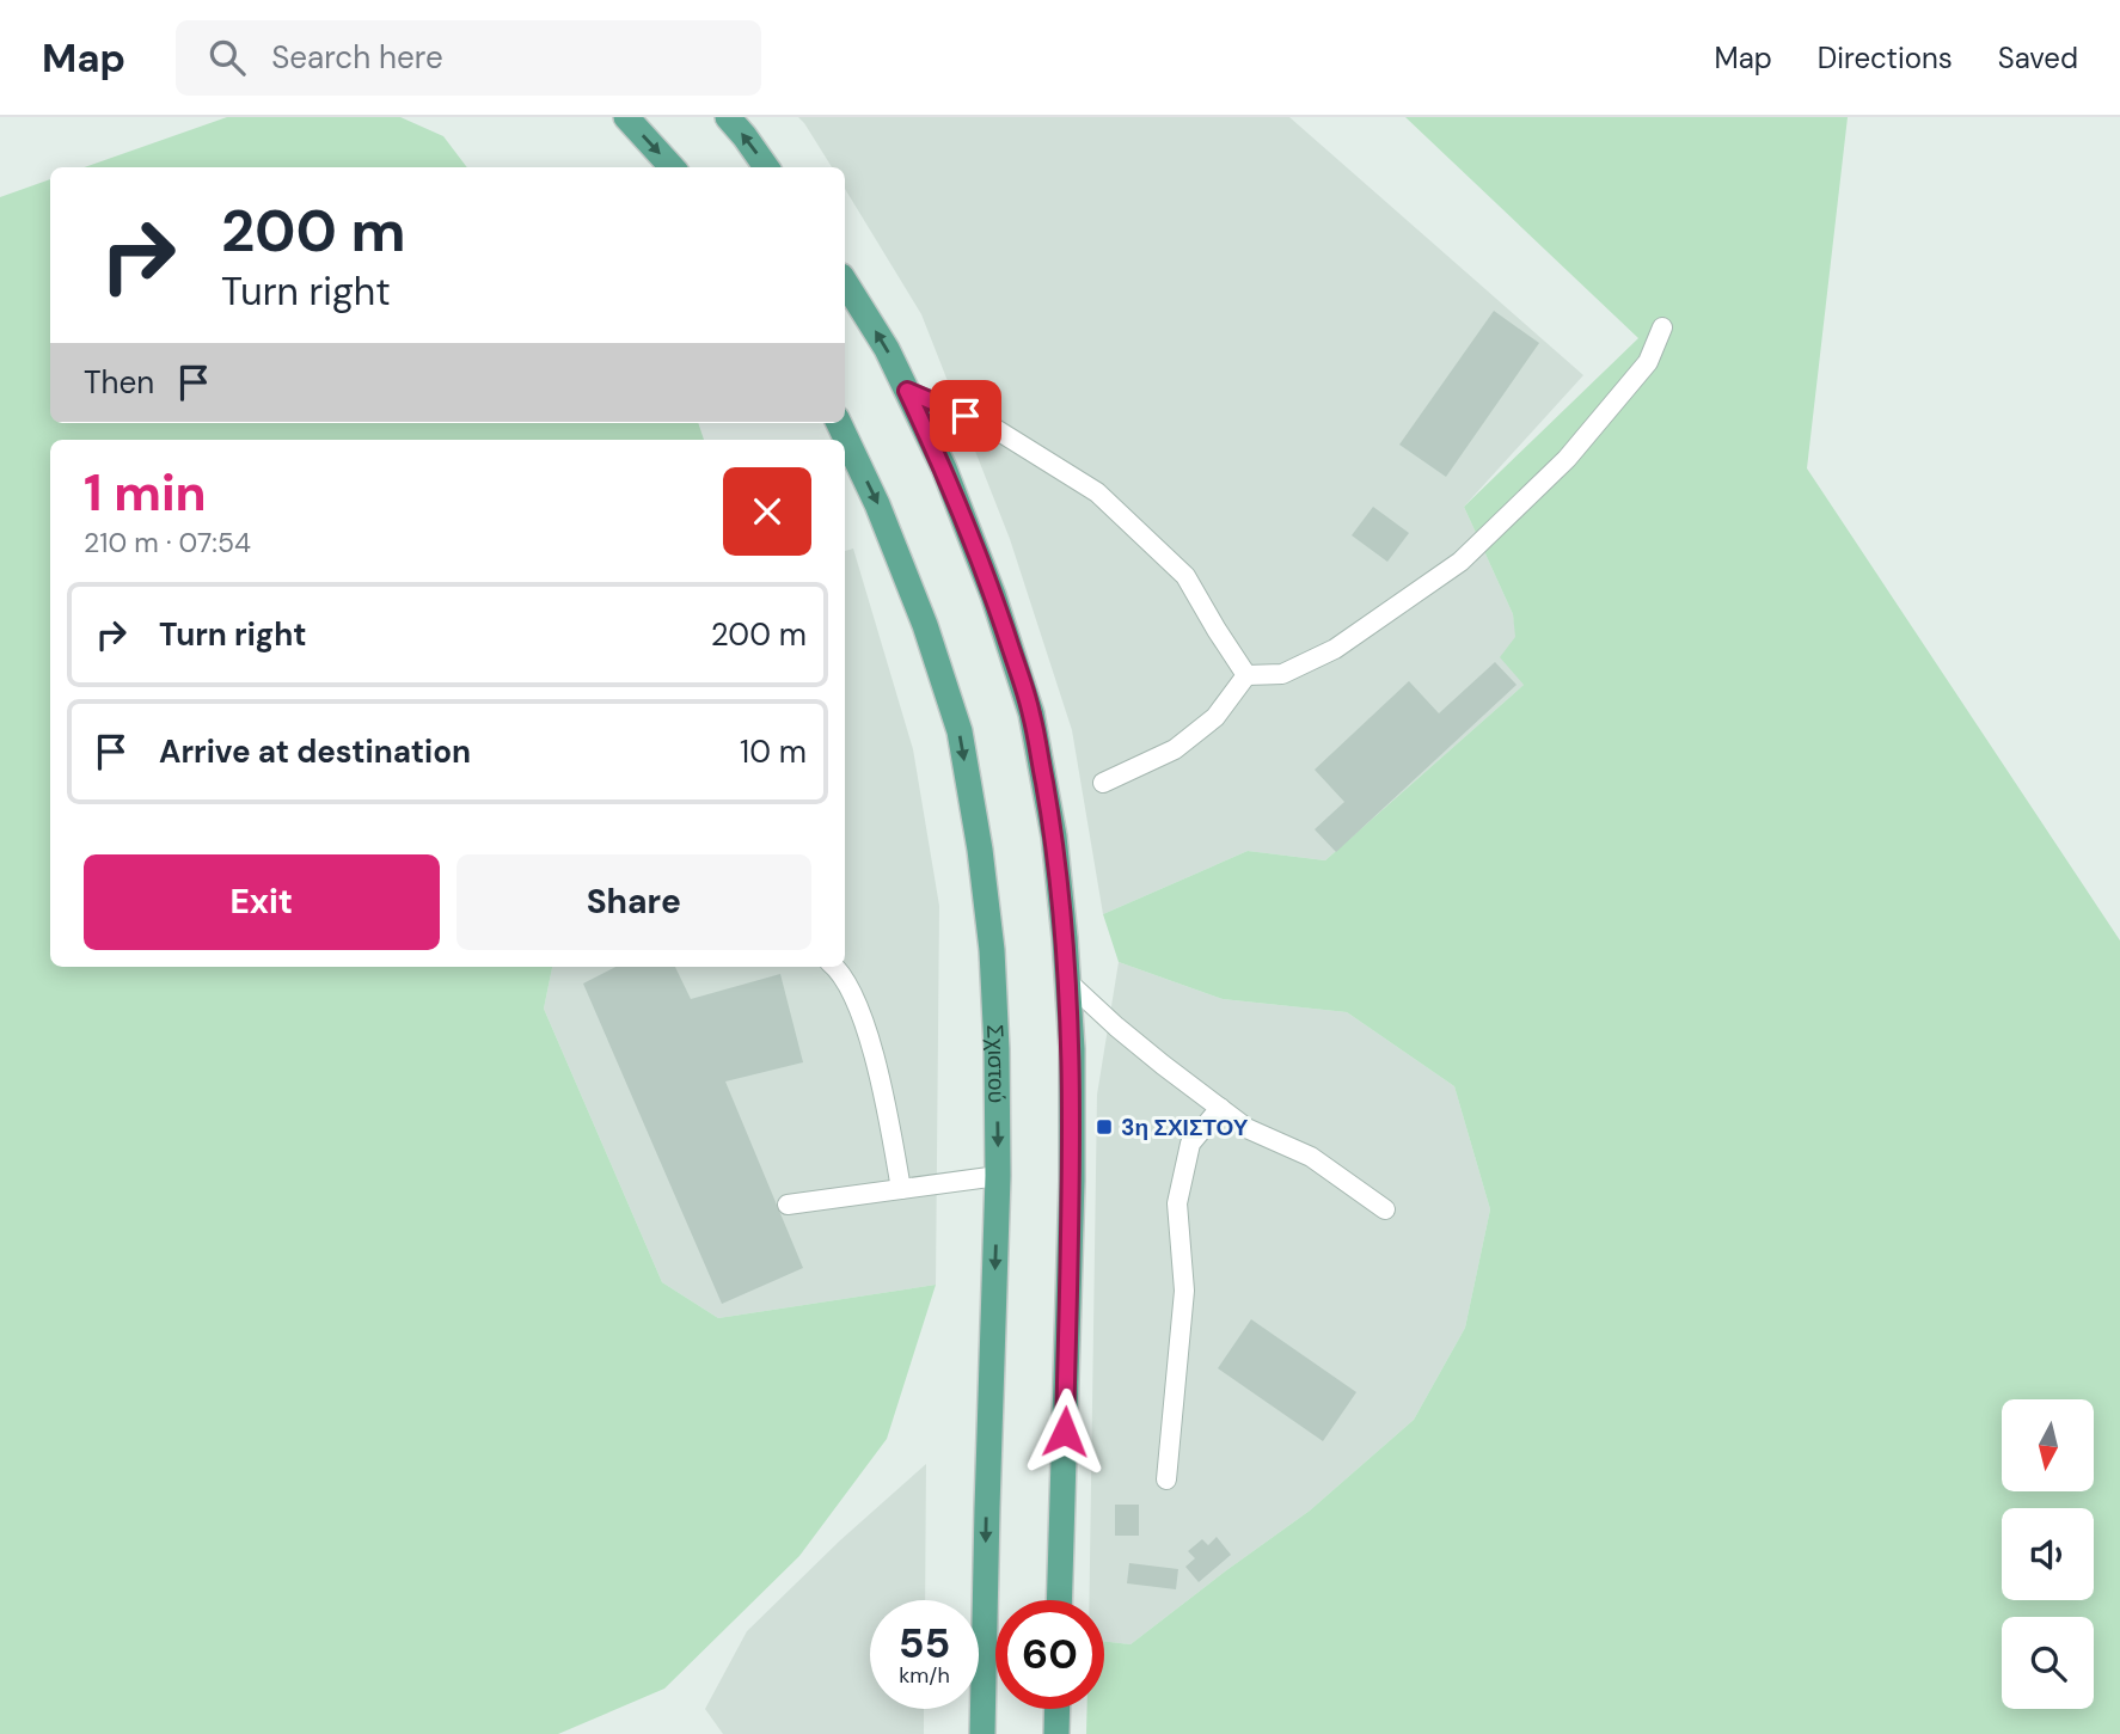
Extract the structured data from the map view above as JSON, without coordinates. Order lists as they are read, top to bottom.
{
  "streets": {
    "main road": ["Σχιστού"]
  },
  "places": {
    "transit": ["3η ΣΧΙΣΤΟΥ"]
  },
  "north": "bottom",
  "page": {
    "header": "Map",
    "search": "Search here",
    "nav": ["Map", "Directions", "Saved"],
    "turn": ["200 m", "Turn right"],
    "then": "Then",
    "heading": ["1 min", "210 m · 07:54"],
    "list": [
      {
        "name": "Turn right",
        "value": "200 m"
      },
      {
        "name": "Arrive at destination",
        "value": "10 m"
      }
    ],
    "buttons": ["Exit", "Share"],
    "speed": "55 km/h",
    "limit": "60"
  }
}
